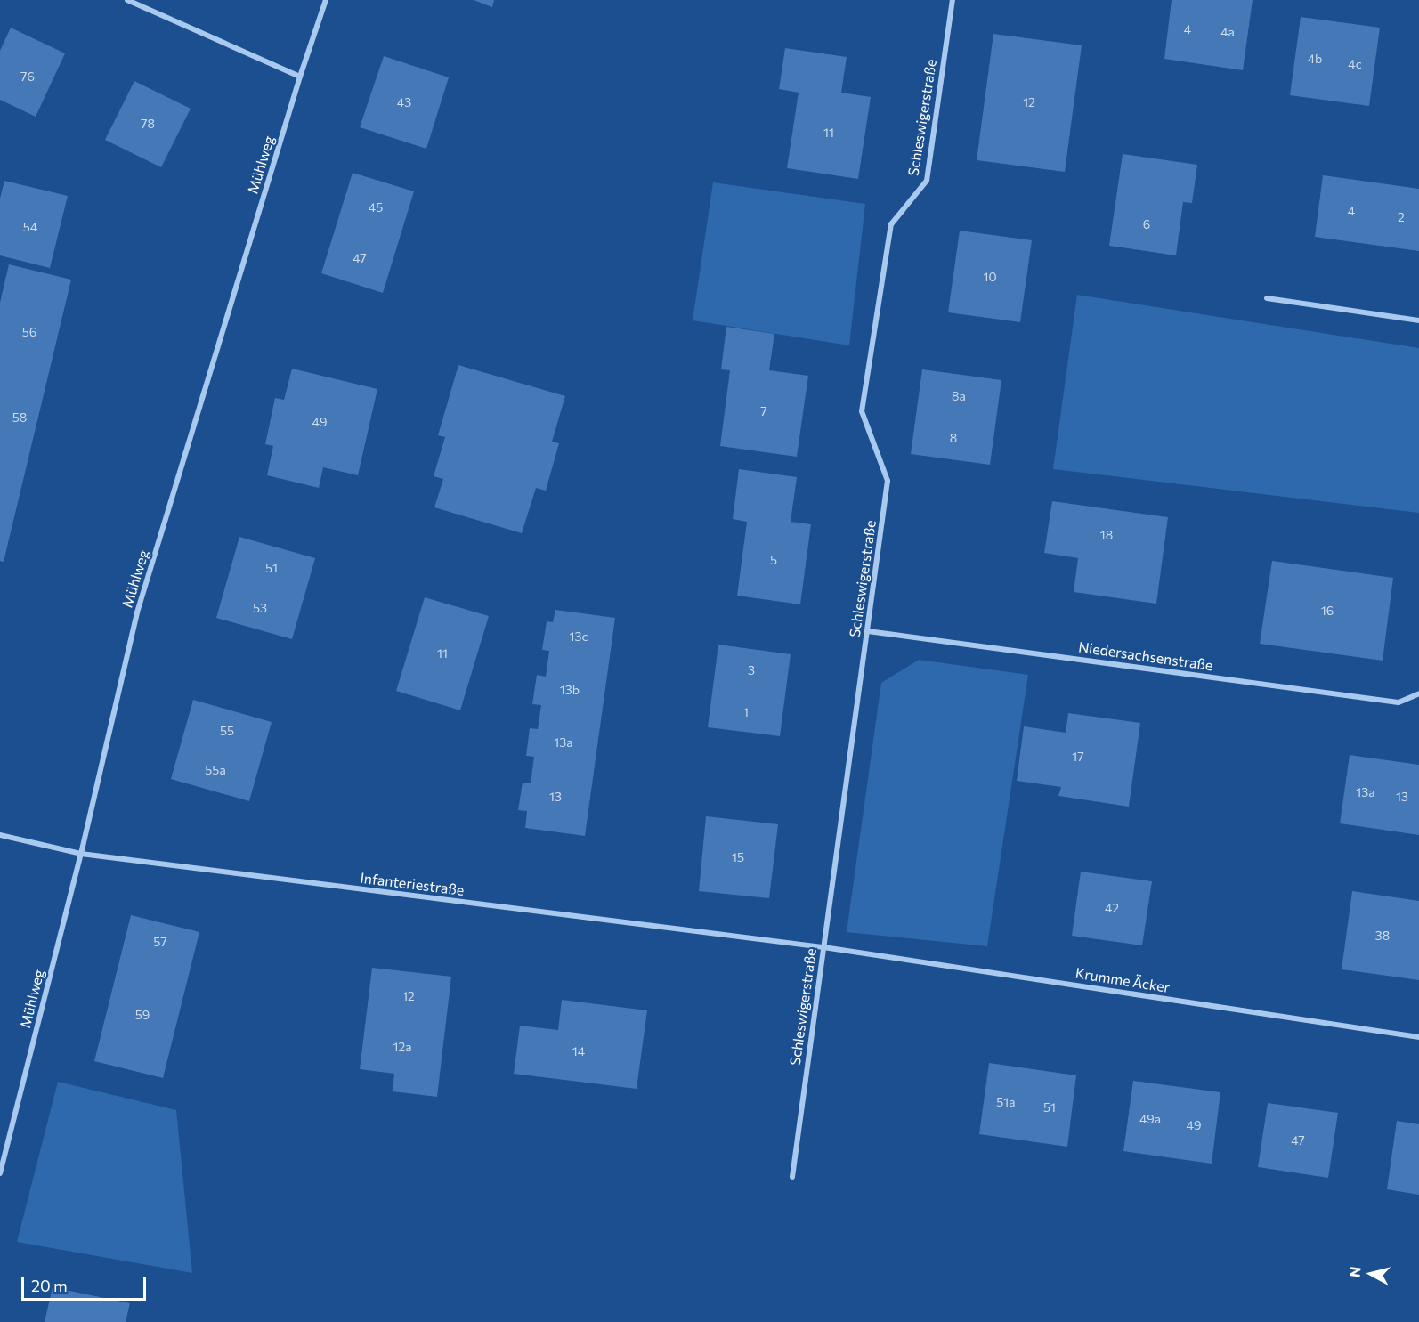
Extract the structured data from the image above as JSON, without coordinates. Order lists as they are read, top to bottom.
{
  "streets": {
    "street": [
      "Schleswigerstraße",
      "Mühlweg",
      "Niedersachsenstraße",
      "Infanteriestraße",
      "Krumme Äcker"
    ]
  },
  "crossings": [
    ["Schleswigerstraße", "Niedersachsenstraße"],
    ["Schleswigerstraße", "Infanteriestraße"],
    ["Schleswigerstraße", "Krumme Äcker"],
    ["Mühlweg", "Infanteriestraße"],
    ["Infanteriestraße", "Krumme Äcker"]
  ],
  "house_numbers": [
    "4",
    "4a",
    "4b",
    "4c",
    "76",
    "43",
    "12",
    "78",
    "11",
    "45",
    "4",
    "2",
    "6",
    "54",
    "47",
    "10",
    "56",
    "8a",
    "7",
    "58",
    "49",
    "8",
    "18",
    "5",
    "51",
    "53",
    "16",
    "13c",
    "11",
    "3",
    "13b",
    "1",
    "55",
    "13a",
    "17",
    "55a",
    "13a",
    "13",
    "13",
    "15",
    "42",
    "38",
    "57",
    "12",
    "59",
    "12a",
    "14",
    "51a",
    "51",
    "49a",
    "49",
    "47"
  ],
  "scale_bar": "20 m",
  "north": "left"
}
